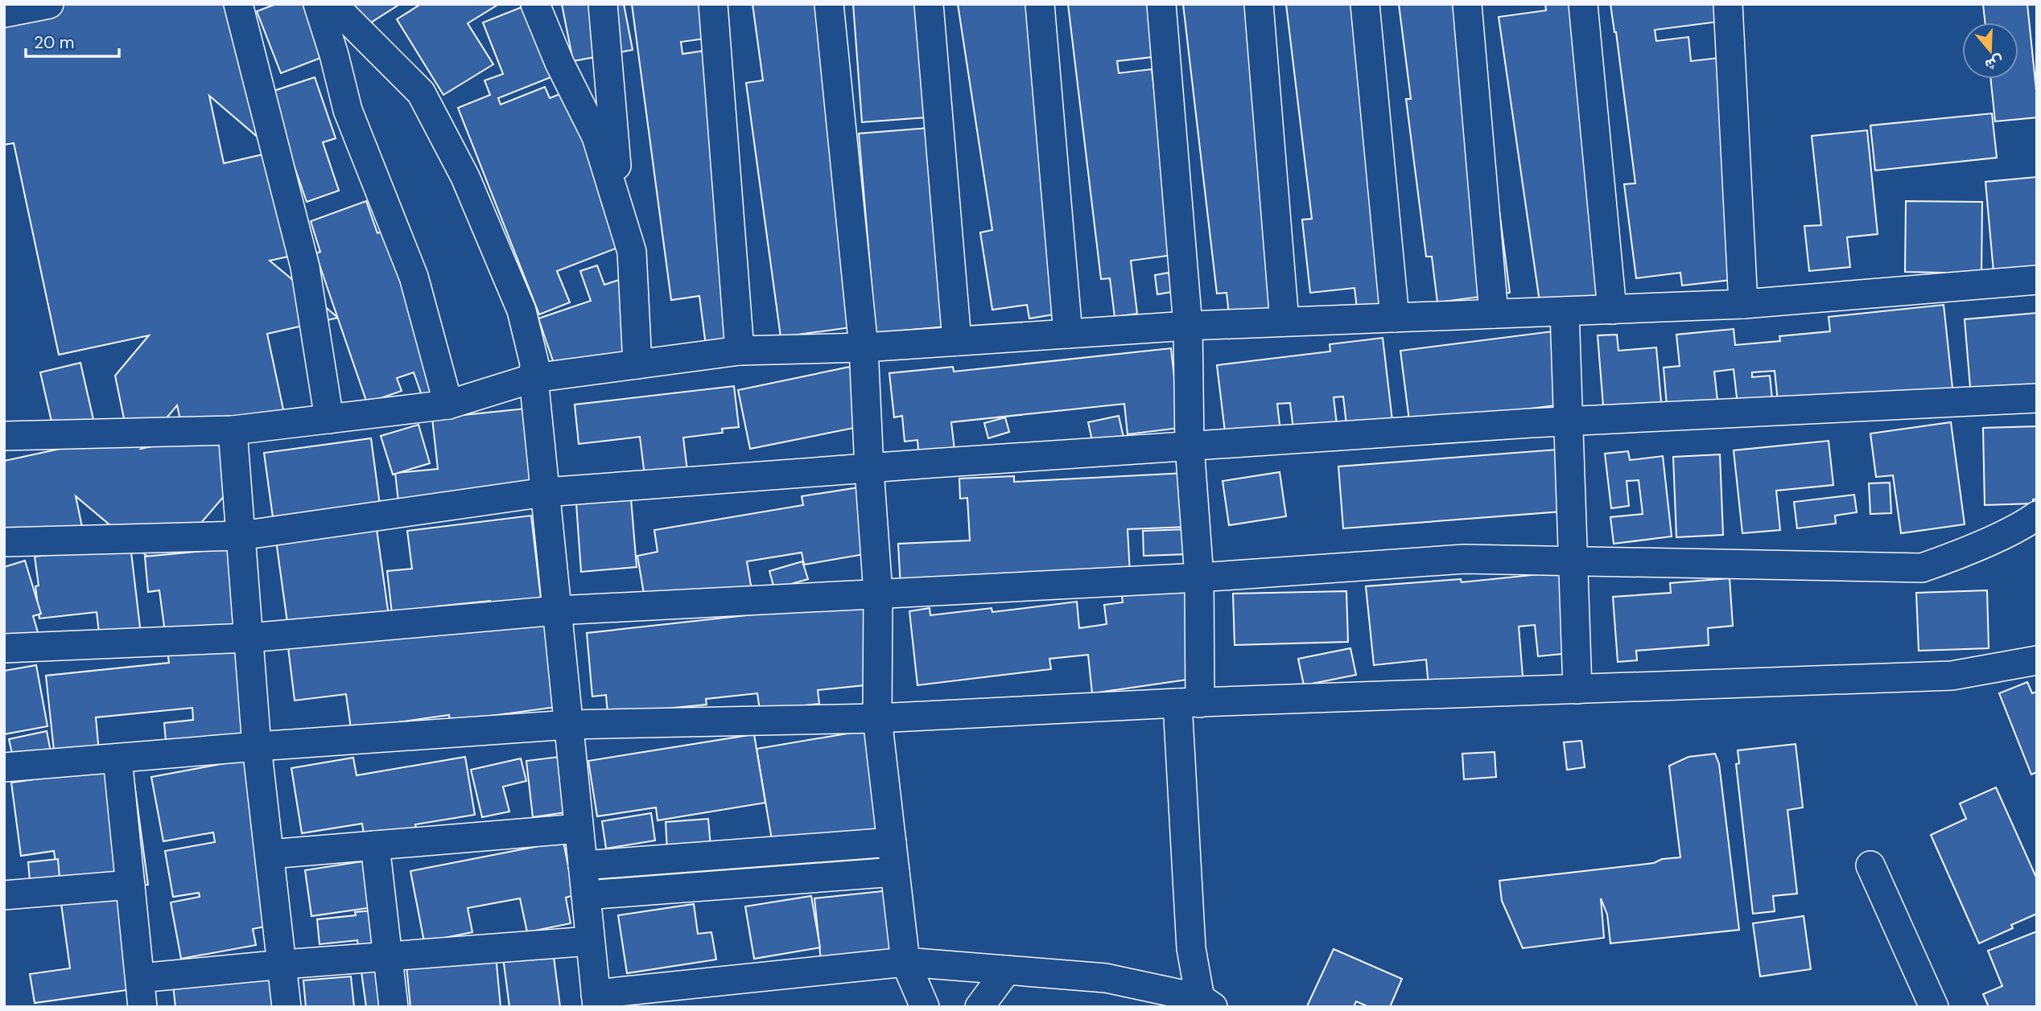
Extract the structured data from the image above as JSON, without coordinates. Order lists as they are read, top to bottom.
{
  "scale_bar": "20 m",
  "north": "bottom"
}
